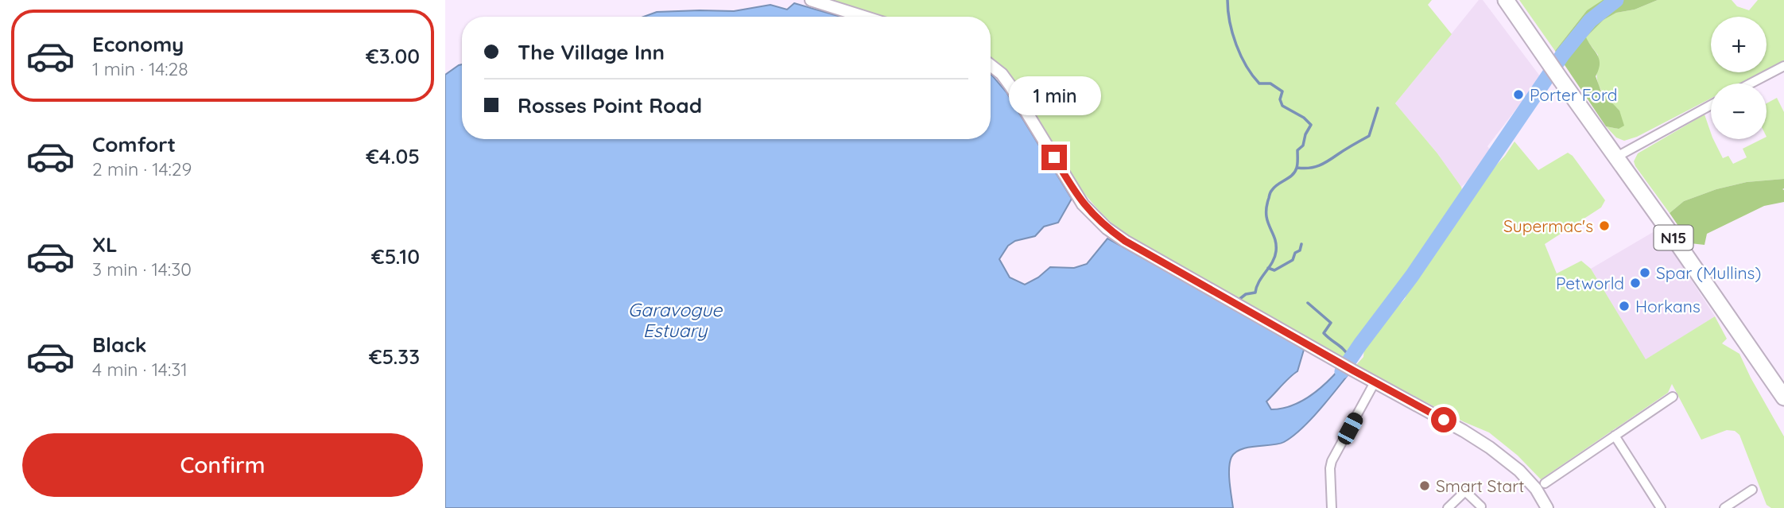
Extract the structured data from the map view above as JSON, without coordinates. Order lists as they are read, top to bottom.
{
  "streets": {
    "highway": ["N15"]
  },
  "water": ["Garavogue Estuary"],
  "places": [
    "Porter Ford",
    "Supermac's",
    "Spar (Mullins)",
    "Petworld",
    "Horkans",
    "Smart Start"
  ],
  "page": {
    "list": [
      {
        "name": "Economy",
        "note": "1 min · 14:28",
        "value": "€3.00"
      },
      {
        "name": "Comfort",
        "note": "2 min · 14:29",
        "value": "€4.05"
      },
      {
        "name": "XL",
        "note": "3 min · 14:30",
        "value": "€5.10"
      },
      {
        "name": "Black",
        "note": "4 min · 14:31",
        "value": "€5.33"
      }
    ],
    "map_buttons": ["+", "−"],
    "banner": ["The Village Inn", "Rosses Point Road"],
    "bubble": "1 min",
    "buttons": "Confirm"
  }
}
